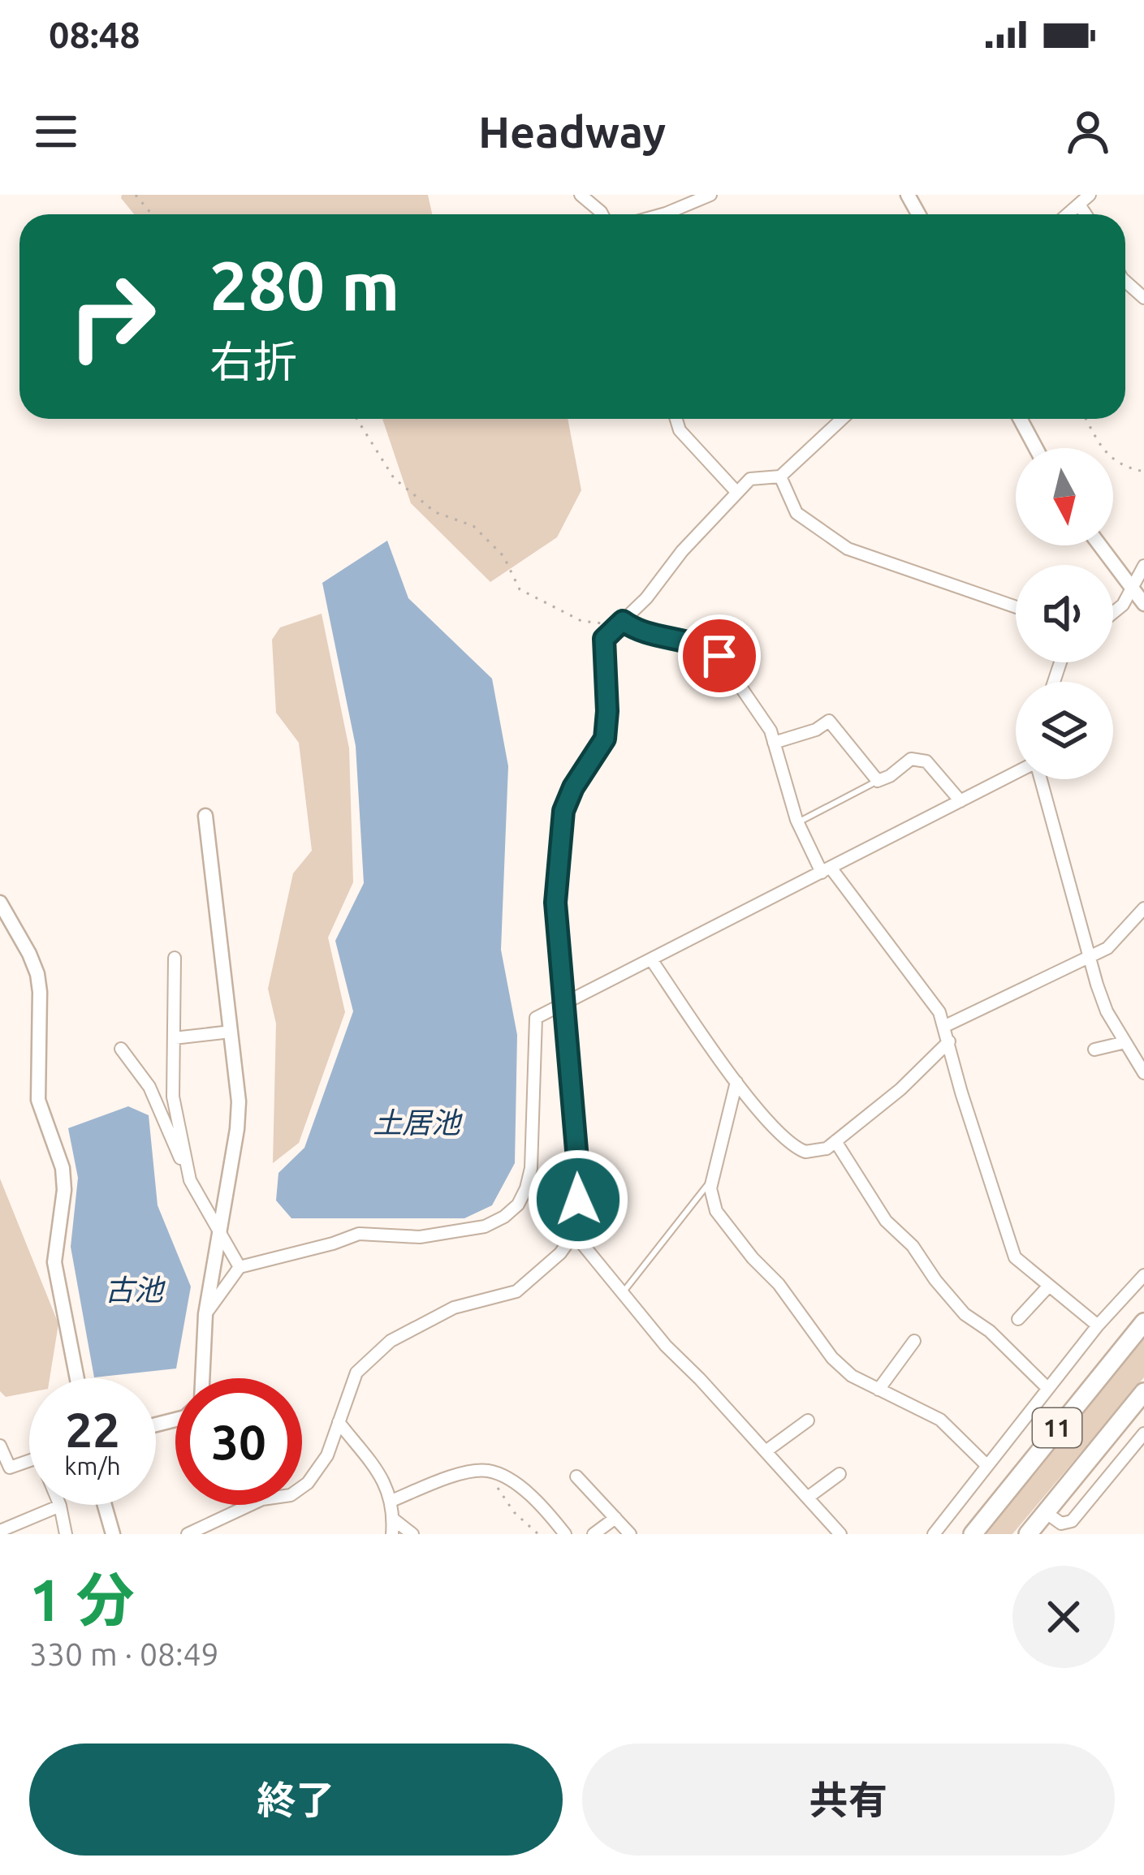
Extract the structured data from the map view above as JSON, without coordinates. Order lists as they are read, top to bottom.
{
  "streets": {
    "highway": ["11"]
  },
  "water": ["土居池", "古池"],
  "north": "bottom",
  "page": {
    "status": "08:48",
    "header": "Headway",
    "turn": ["280 m", "右折"],
    "speed": "22 km/h",
    "limit": "30",
    "heading": ["1 分", "330 m · 08:49"],
    "buttons": ["終了", "共有"]
  }
}
